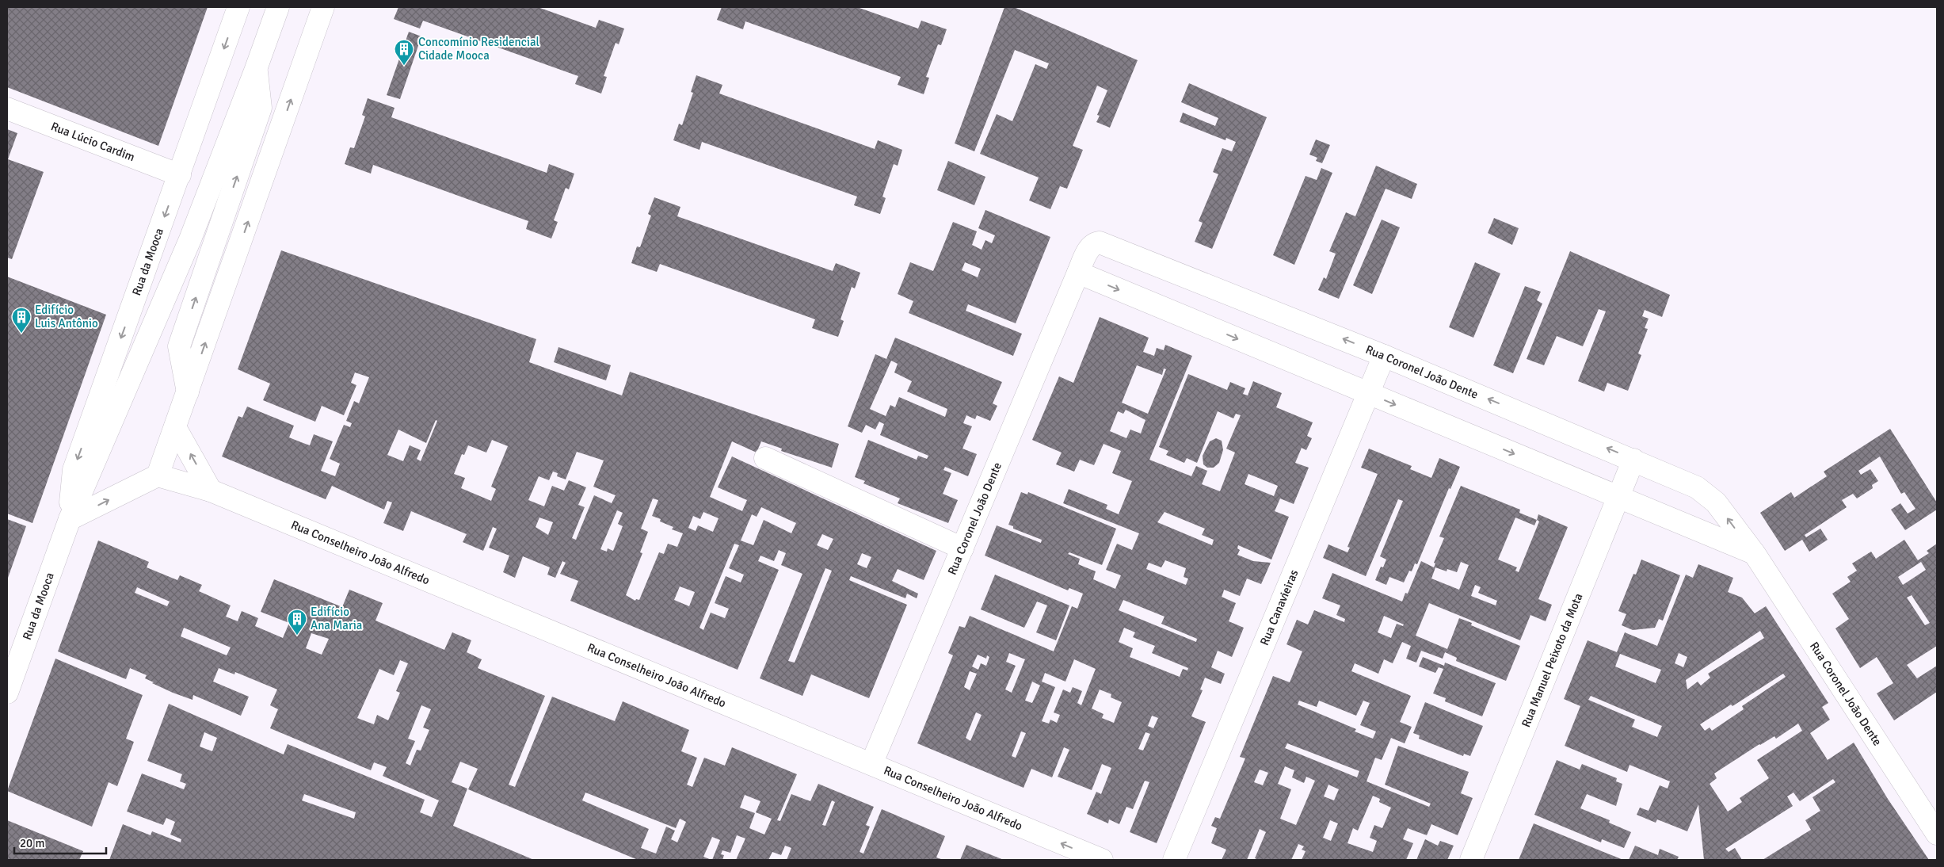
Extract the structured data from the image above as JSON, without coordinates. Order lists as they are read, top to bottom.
{
  "streets": {
    "street": [
      "Rua Lúcio Cardim",
      "Rua da Mooca",
      "Rua Coronel João Dente",
      "Rua Conselheiro João Alfredo",
      "Rua Canavieiras",
      "Rua Manuel Peixoto da Mota"
    ]
  },
  "crossings": [
    ["Rua Lúcio Cardim", "Rua da Mooca"],
    ["Rua Coronel João Dente", "Rua Conselheiro João Alfredo"],
    ["Rua Coronel João Dente", "Rua Canavieiras"],
    ["Rua Coronel João Dente", "Rua Manuel Peixoto da Mota"]
  ],
  "places": {
    "building": ["Concomínio Residencial Cidade Mooca", "Edifício Luis Antônio", "Edifício Ana Maria"]
  },
  "scale_bar": "20 m"
}
